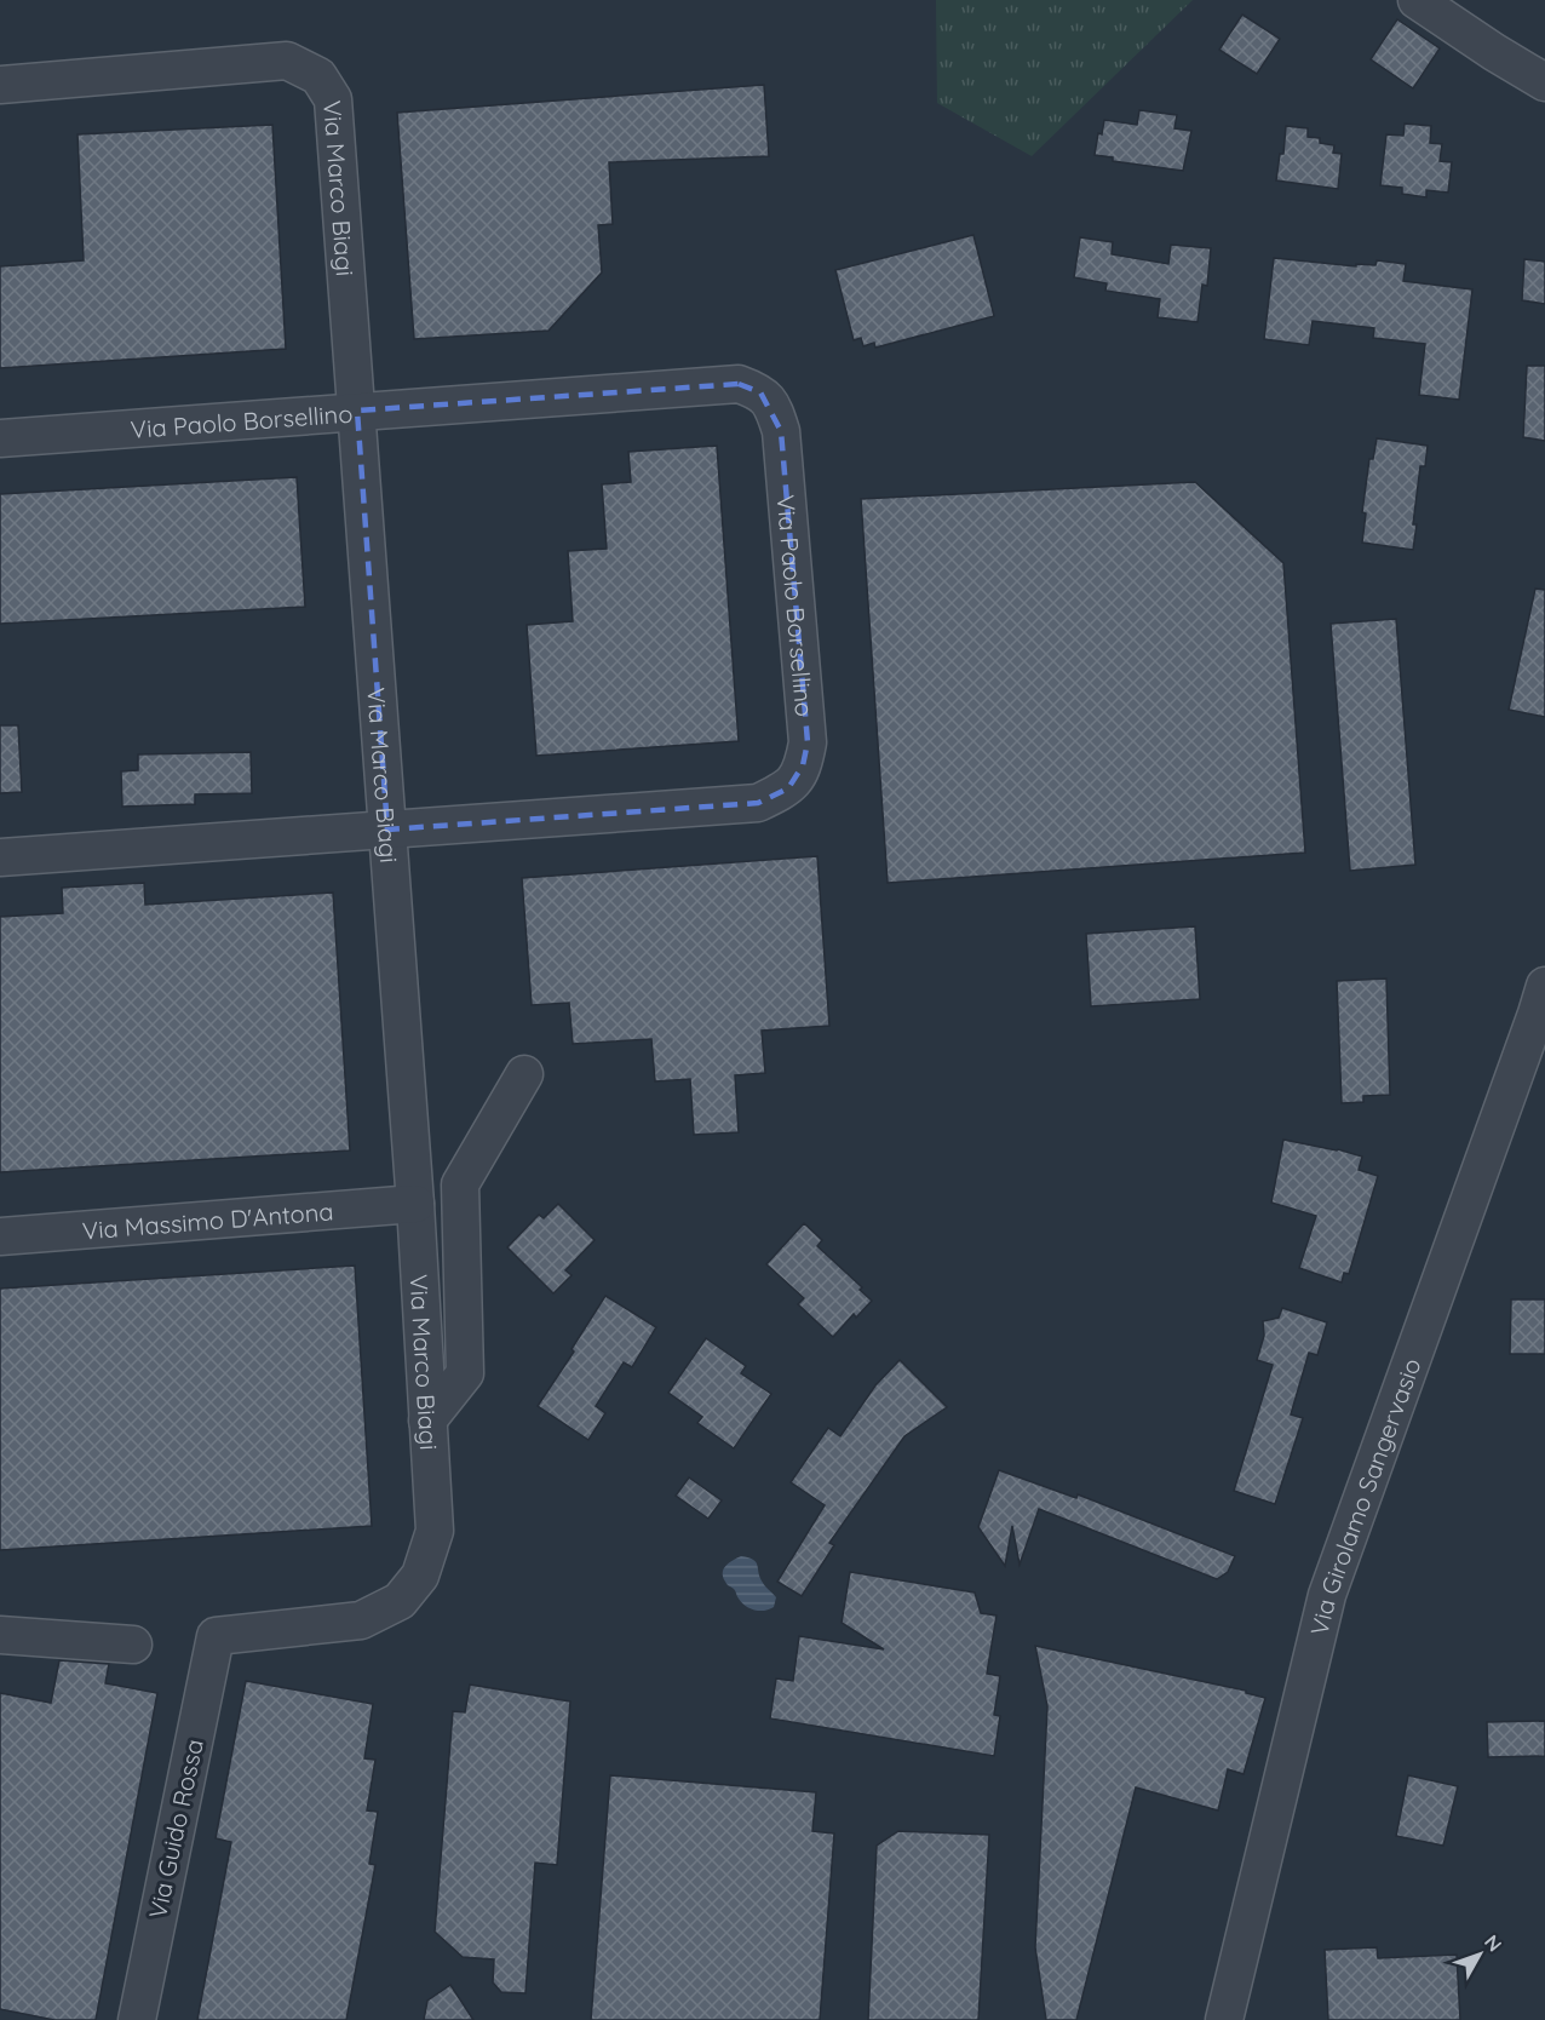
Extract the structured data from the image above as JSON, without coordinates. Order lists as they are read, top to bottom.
{
  "streets": {
    "street": [
      "Via Marco Biagi",
      "Via Paolo Borsellino",
      "Via Massimo D'Antona",
      "Via Girolamo Sangervasio",
      "Via Guido Rossa"
    ]
  },
  "crossings": [
    ["Via Marco Biagi", "Via Paolo Borsellino"],
    ["Via Marco Biagi", "Via Massimo D'Antona"],
    ["Via Marco Biagi", "Via Guido Rossa"]
  ],
  "north": "top right"
}
